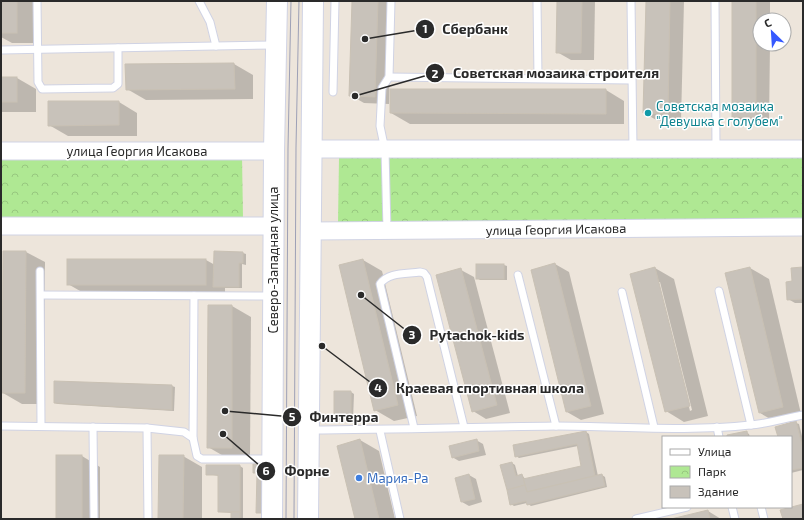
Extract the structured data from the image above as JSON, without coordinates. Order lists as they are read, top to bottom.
{
  "streets": {
    "main road": ["Северо-Западная улица"],
    "street": ["улица Георгия Исакова"]
  },
  "crossings": [
    ["улица Георгия Исакова", "Северо-Западная улица"]
  ],
  "places": [
    "Сбербанк",
    "Советская мозаика строителя",
    "Советская мозаика \"Девушка с голубем\"",
    "Pytachok-kids",
    "Краевая спортивная школа",
    "Финтерра",
    "Форне",
    "Мария-Ра"
  ],
  "legend": ["Улица", "Парк", "Здание"],
  "north": "top left"
}
